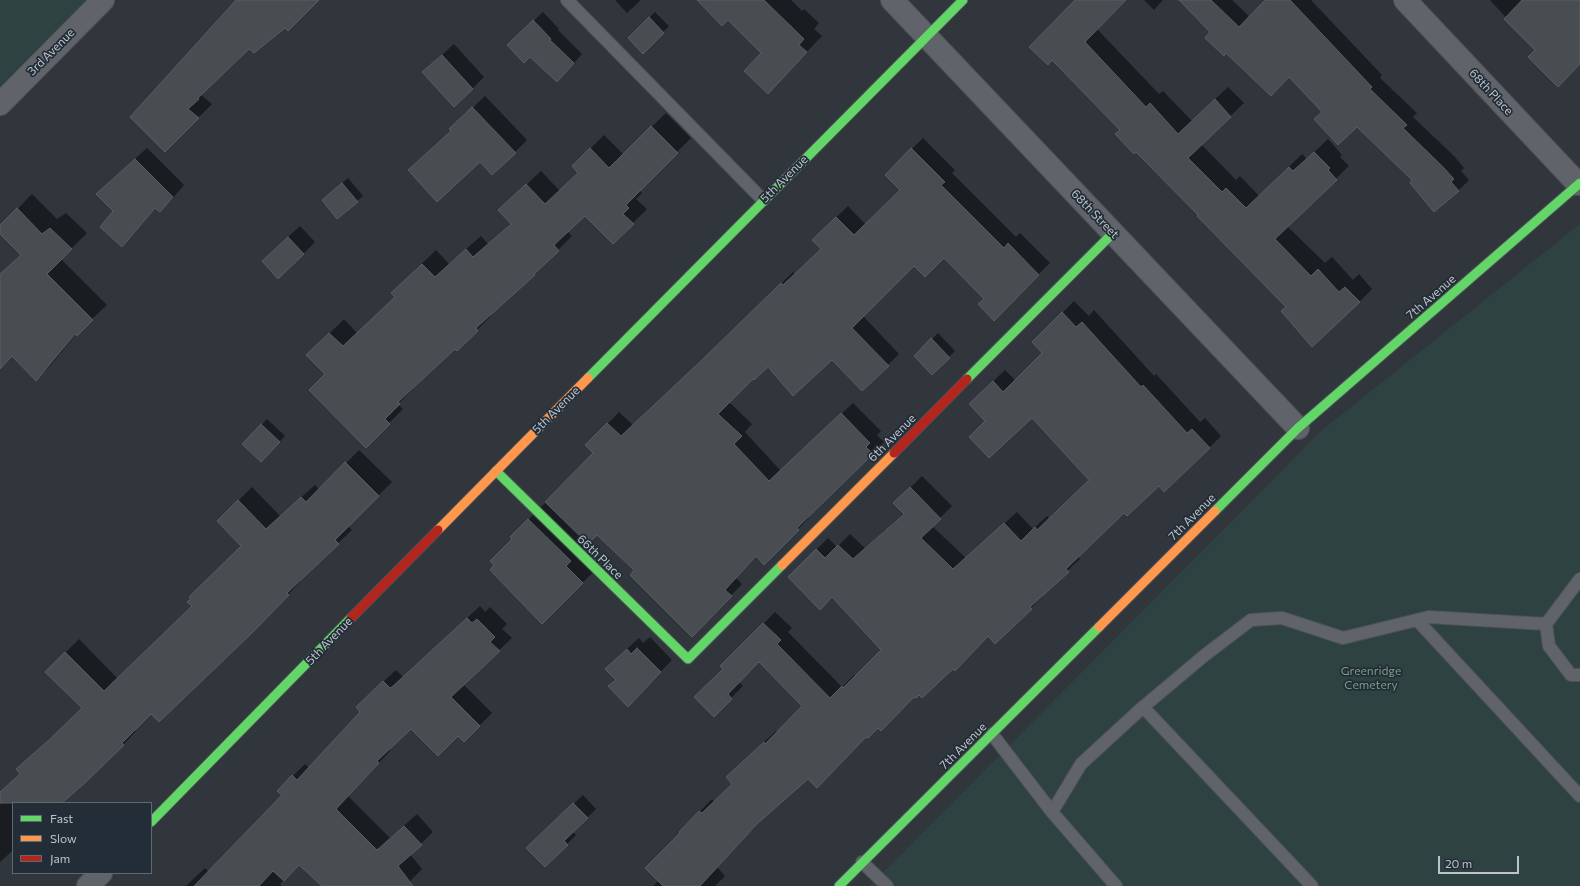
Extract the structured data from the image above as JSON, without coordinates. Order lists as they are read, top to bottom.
{
  "streets": {
    "street": [
      "3rd Avenue",
      "68th Place",
      "5th Avenue",
      "68th Street",
      "7th Avenue",
      "6th Avenue",
      "66th Place"
    ]
  },
  "crossings": [
    ["68th Place", "7th Avenue"],
    ["5th Avenue", "68th Street"],
    ["5th Avenue", "66th Place"],
    ["68th Street", "7th Avenue"],
    ["68th Street", "6th Avenue"],
    ["6th Avenue", "66th Place"]
  ],
  "parks": ["Greenridge Cemetery"],
  "legend": ["Fast", "Slow", "Jam"],
  "scale_bar": "20 m"
}
